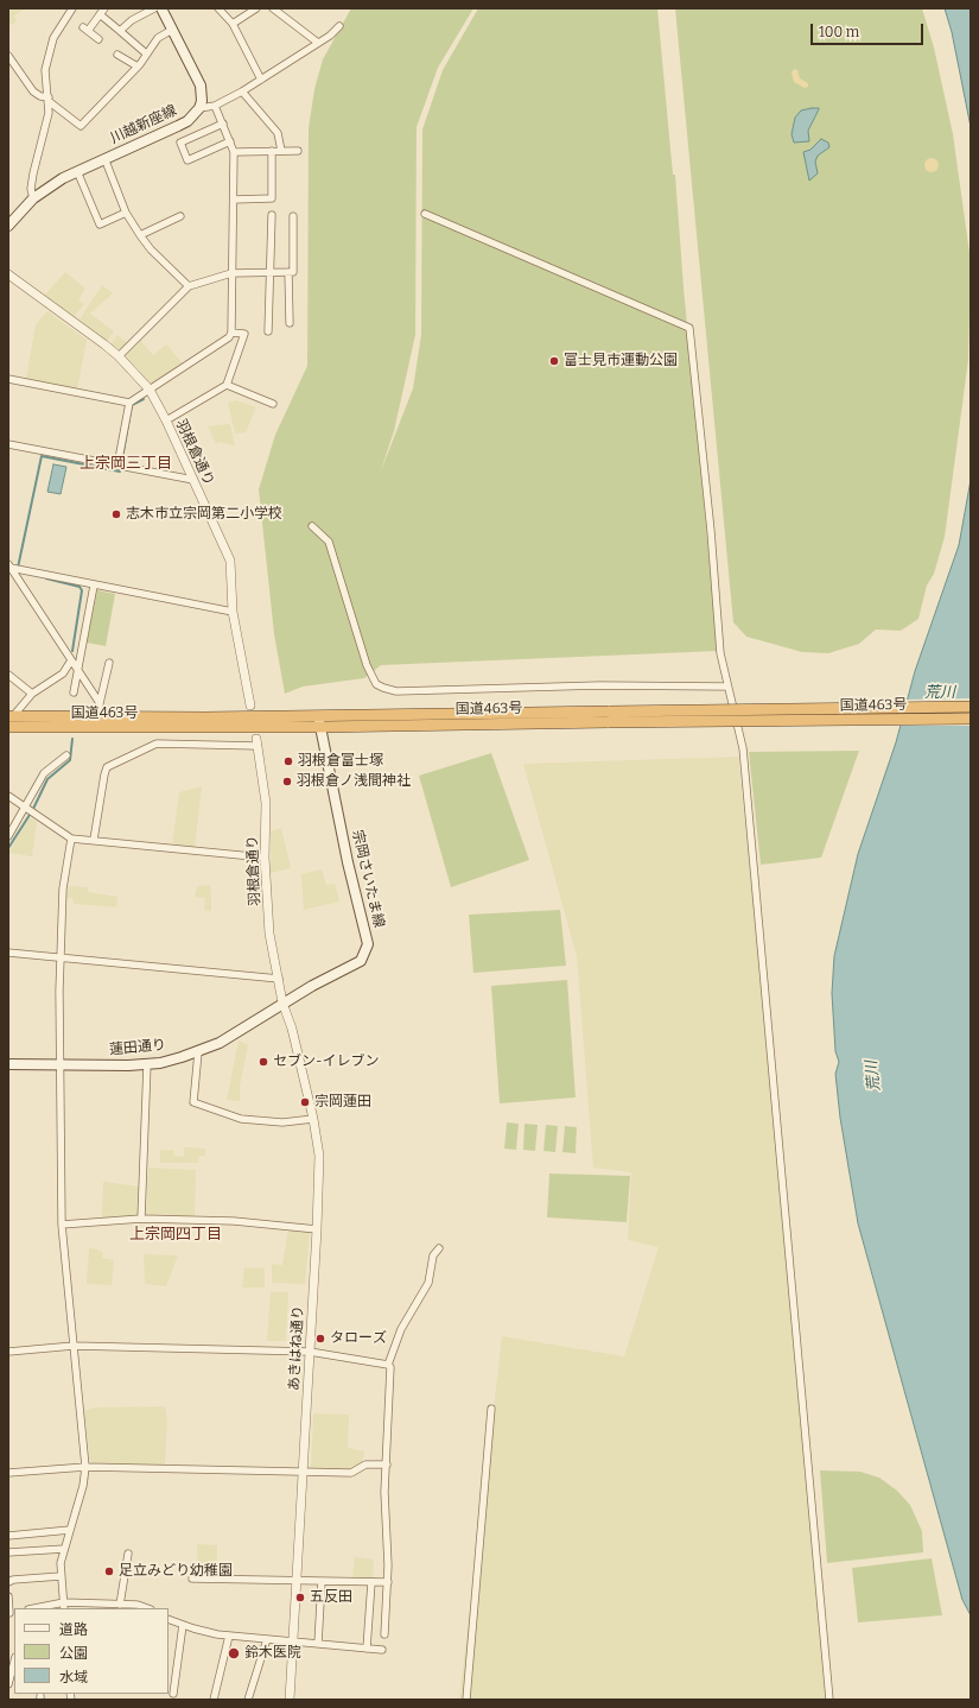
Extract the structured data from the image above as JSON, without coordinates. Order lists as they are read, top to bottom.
{
  "streets": {
    "highway": ["国道463号"],
    "main road": ["川越新座線", "宗岡さいたま線", "蓮田通り"],
    "street": ["羽根倉通り", "あきはね通り"]
  },
  "crossings": [
    ["羽根倉通り", "宗岡さいたま線"],
    ["羽根倉通り", "蓮田通り"],
    ["羽根倉通り", "あきはね通り"],
    ["国道463号", "宗岡さいたま線"],
    ["宗岡さいたま線", "蓮田通り"],
    ["宗岡さいたま線", "あきはね通り"],
    ["蓮田通り", "あきはね通り"]
  ],
  "districts": ["上宗岡三丁目", "上宗岡四丁目"],
  "water": ["荒川"],
  "places": [
    "富士見市運動公園",
    "志木市立宗岡第二小学校",
    "羽根倉富士塚",
    "羽根倉ノ浅間神社",
    "セブン-イレブン",
    "宗岡蓮田",
    "タローズ",
    "足立みどり幼稚園",
    "五反田",
    "鈴木医院"
  ],
  "legend": ["道路", "公園", "水域"],
  "scale_bar": "100 m"
}
